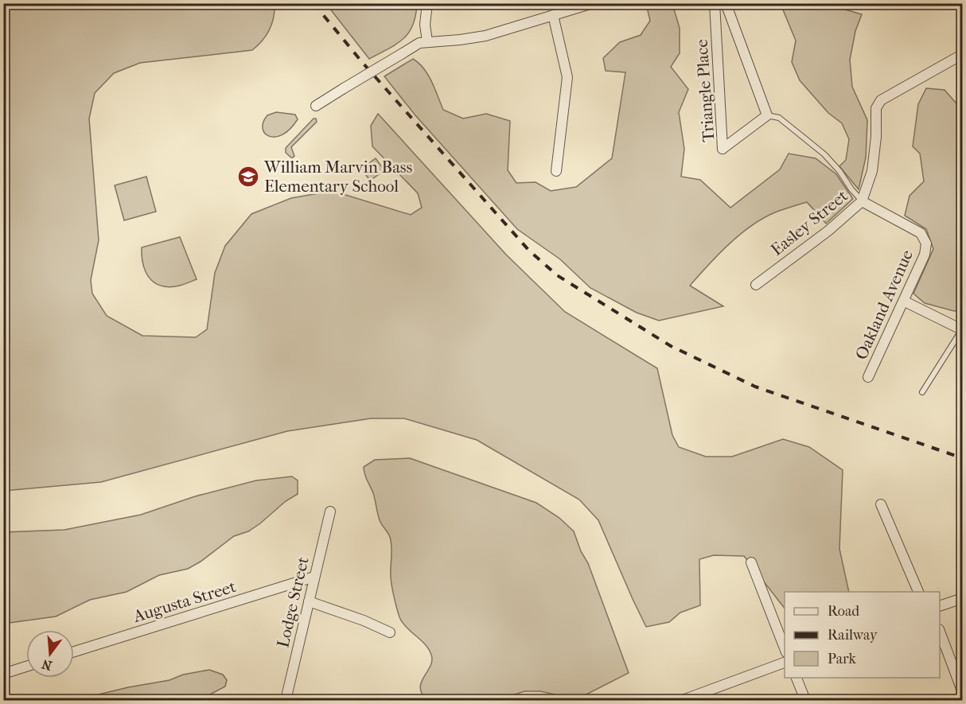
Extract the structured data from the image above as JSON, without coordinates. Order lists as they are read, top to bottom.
{
  "streets": {
    "street": [
      "Triangle Place",
      "Easley Street",
      "Oakland Avenue",
      "Augusta Street",
      "Lodge Street"
    ]
  },
  "crossings": [
    ["Easley Street", "Oakland Avenue"],
    ["Augusta Street", "Lodge Street"]
  ],
  "places": {
    "school or university": ["William Marvin Bass Elementary School"]
  },
  "legend": ["Road", "Railway", "Park"],
  "north": "bottom"
}
